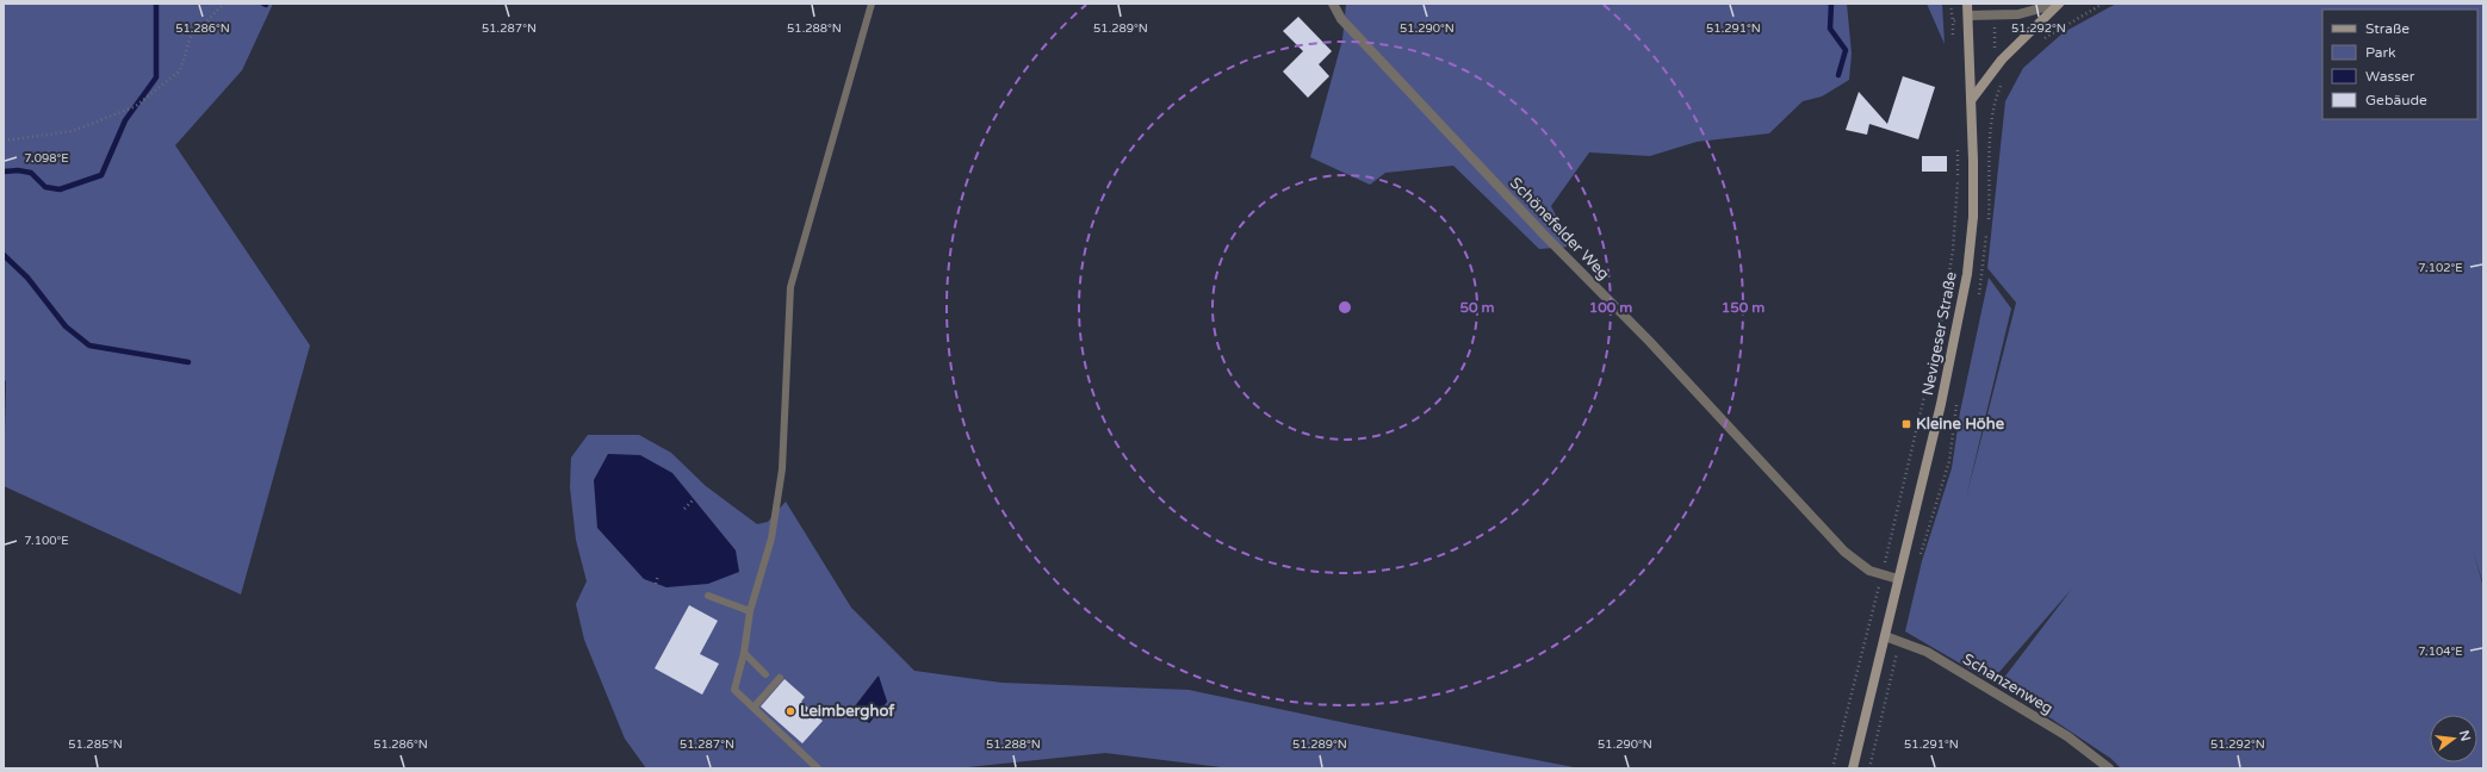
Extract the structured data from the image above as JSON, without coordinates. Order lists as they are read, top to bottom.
{
  "streets": {
    "main road": ["Nevigeser Straße"],
    "street": ["Schönefelder Weg", "Schanzenweg"]
  },
  "crossings": [
    ["Schönefelder Weg", "Nevigeser Straße"],
    ["Nevigeser Straße", "Schanzenweg"]
  ],
  "places": {
    "transit": ["Kleine Höhe"],
    "other": ["Leimberghof"]
  },
  "legend": [
    "Straße",
    "Park",
    "Wasser",
    "Gebäude"
  ],
  "north": "right",
  "coordinates": [
    "51.286°N",
    "51.287°N",
    "51.288°N",
    "51.289°N",
    "51.290°N",
    "51.291°N",
    "51.292°N",
    "7.098°E",
    "7.102°E",
    "7.100°E",
    "7.104°E",
    "51.285°N"
  ],
  "rings": ["50 m", "100 m", "150 m"]
}
